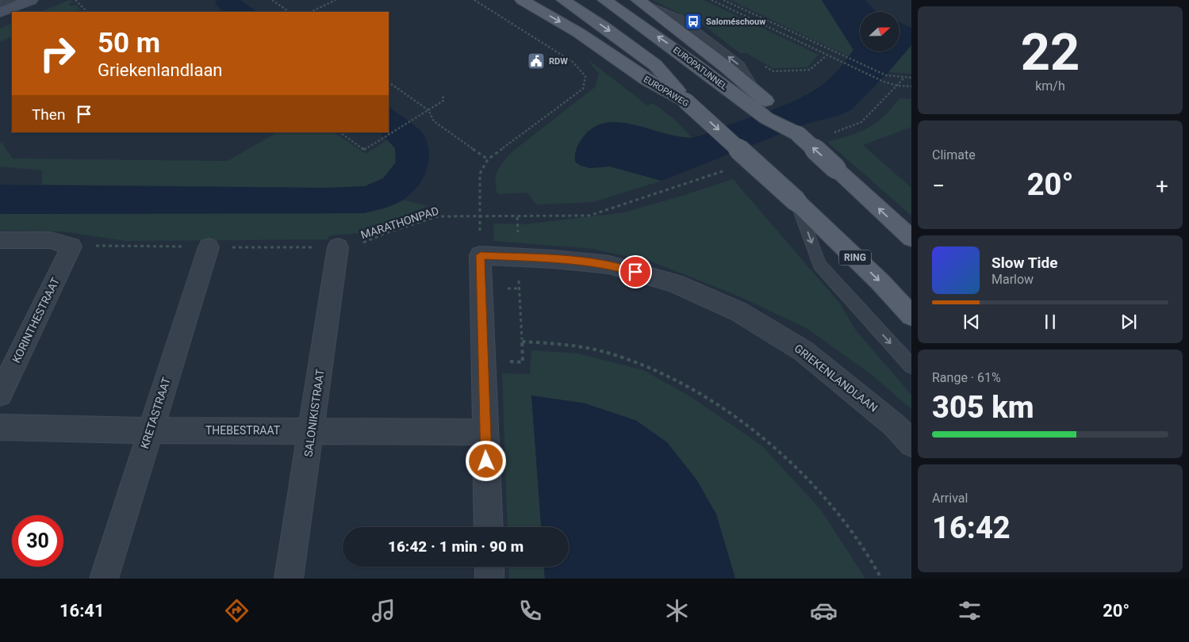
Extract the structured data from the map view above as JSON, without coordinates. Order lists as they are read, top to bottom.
{
  "streets": {
    "main road": ["EUROPATUNNEL", "EUROPAWEG", "RING"],
    "street": [
      "KORINTHESTRAAT",
      "GRIEKENLANDLAAN",
      "KRETASTRAAT",
      "SALONIKISTRAAT",
      "THEBESTRAAT"
    ],
    "path": ["MARATHONPAD"]
  },
  "crossings": [
    ["EUROPAWEG", "RING"],
    ["MARATHONPAD", "KORINTHESTRAAT"],
    ["MARATHONPAD", "KRETASTRAAT"],
    ["MARATHONPAD", "SALONIKISTRAAT"],
    ["KRETASTRAAT", "THEBESTRAAT"],
    ["SALONIKISTRAAT", "THEBESTRAAT"]
  ],
  "places": {
    "bus stop": ["Saloméschouw"],
    "public building": ["RDW"]
  },
  "north": "right",
  "page": {
    "tile": [
      ["22", "km/h"],
      "Climate",
      ["Range · 61%", "305 km"],
      ["Arrival", "16:42"]
    ],
    "turn": ["50 m", "Griekenlandlaan"],
    "then": "Then",
    "heat": ["−", "20°", "+"],
    "song": ["Slow Tide", "Marlow"],
    "limit": "30",
    "trip": "16:42 · 1 min · 90 m",
    "tabs": ["16:41", "20°"]
  }
}
